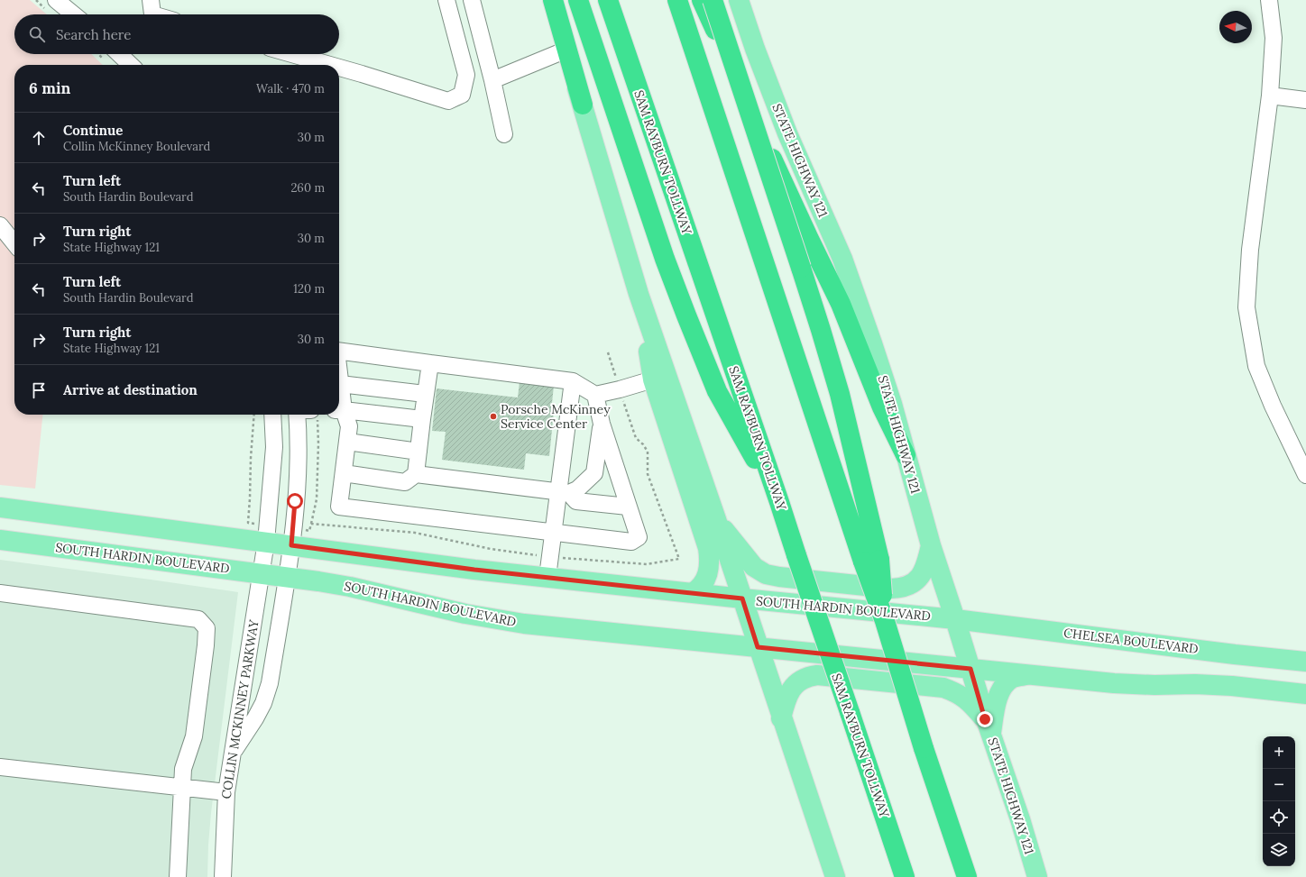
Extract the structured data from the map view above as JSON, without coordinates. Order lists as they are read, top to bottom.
{
  "streets": {
    "highway": ["SAM RAYBURN TOLLWAY"],
    "main road": ["STATE HIGHWAY 121", "SOUTH HARDIN BOULEVARD", "CHELSEA BOULEVARD"],
    "street": ["COLLIN MCKINNEY PARKWAY"]
  },
  "crossings": [
    ["STATE HIGHWAY 121", "SOUTH HARDIN BOULEVARD"],
    ["STATE HIGHWAY 121", "CHELSEA BOULEVARD"],
    ["SOUTH HARDIN BOULEVARD", "CHELSEA BOULEVARD"],
    ["SOUTH HARDIN BOULEVARD", "COLLIN MCKINNEY PARKWAY"]
  ],
  "places": ["Porsche McKinney Service Center"],
  "north": "left",
  "page": {
    "search": "Search here",
    "heading": ["6 min", "Walk · 470 m"],
    "list": [
      ["Continue", "Collin McKinney Boulevard", "30 m"],
      ["Turn left", "South Hardin Boulevard", "260 m"],
      ["Turn right", "State Highway 121", "30 m"],
      ["Turn left", "South Hardin Boulevard", "120 m"],
      ["Turn right", "State Highway 121", "30 m"],
      "Arrive at destination"
    ],
    "map_buttons": ["+", "−"]
  }
}
